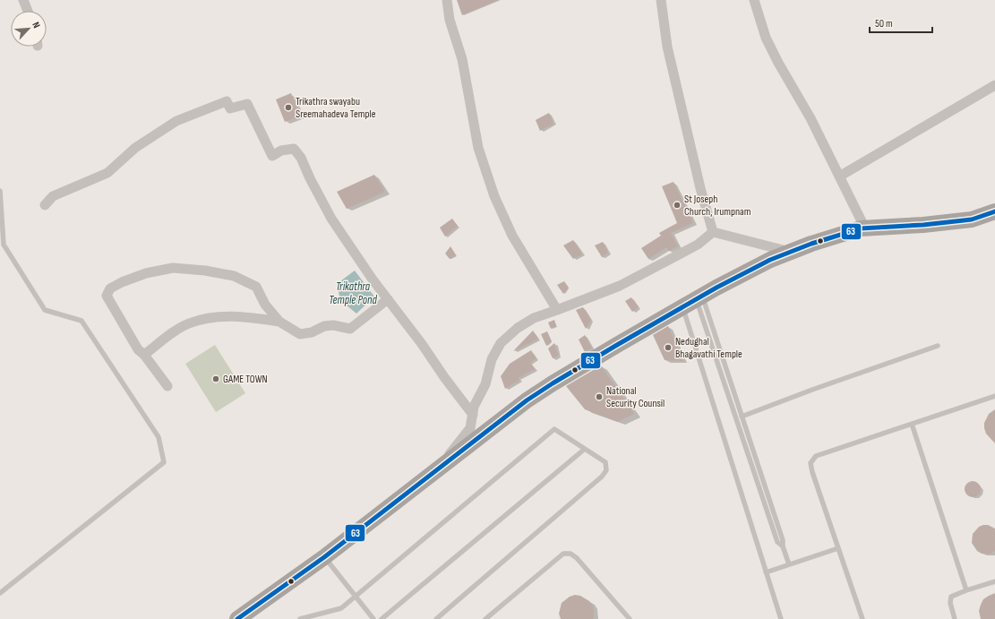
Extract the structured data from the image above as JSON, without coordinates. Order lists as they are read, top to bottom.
{
  "water": ["Trikathra Temple Pond"],
  "places": [
    "Trikathra swayabu Sreemahadeva Temple",
    "St Joseph Church, Irumpnam",
    "Nedughal Bhagavathi Temple",
    "GAME TOWN",
    "National Security Counsil"
  ],
  "lines": ["transit line 63"],
  "scale_bar": "50 m",
  "north": "top right"
}
